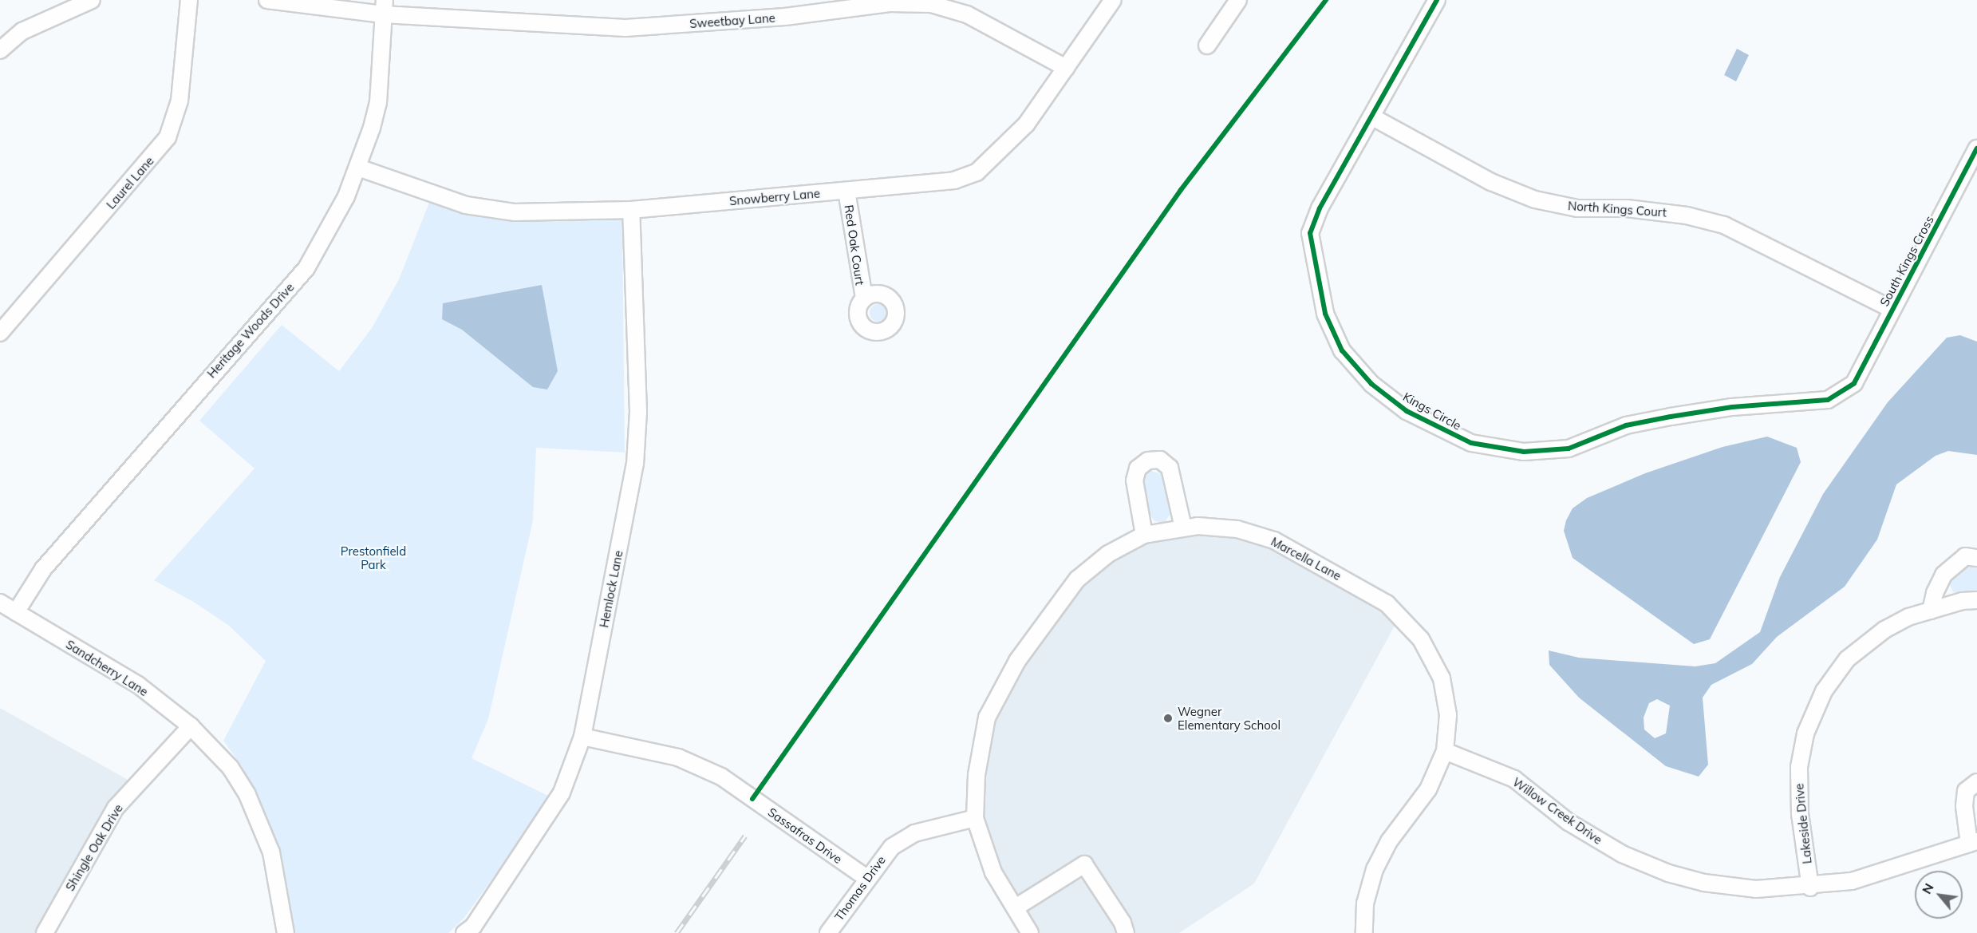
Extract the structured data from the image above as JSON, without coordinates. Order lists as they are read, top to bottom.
{
  "streets": {
    "street": [
      "Sweetbay Lane",
      "Laurel Lane",
      "Snowberry Lane",
      "North Kings Court",
      "Red Oak Court",
      "South Kings Cross",
      "Heritage Woods Drive",
      "Kings Circle",
      "Marcella Lane",
      "Hemlock Lane",
      "Sandcherry Lane",
      "Willow Creek Drive",
      "Lakeside Drive",
      "Sassafras Drive",
      "Shingle Oak Drive",
      "Thomas Drive"
    ]
  },
  "crossings": [
    ["Sweetbay Lane", "Snowberry Lane"],
    ["Sweetbay Lane", "Heritage Woods Drive"],
    ["Snowberry Lane", "Red Oak Court"],
    ["Snowberry Lane", "Heritage Woods Drive"],
    ["Snowberry Lane", "Hemlock Lane"],
    ["North Kings Court", "South Kings Cross"],
    ["North Kings Court", "Kings Circle"],
    ["South Kings Cross", "Kings Circle"],
    ["Heritage Woods Drive", "Sandcherry Lane"],
    ["Marcella Lane", "Willow Creek Drive"],
    ["Marcella Lane", "Thomas Drive"],
    ["Hemlock Lane", "Sassafras Drive"],
    ["Sandcherry Lane", "Shingle Oak Drive"],
    ["Willow Creek Drive", "Lakeside Drive"],
    ["Sassafras Drive", "Thomas Drive"]
  ],
  "parks": ["Prestonfield Park"],
  "places": ["Wegner Elementary School"],
  "north": "top left"
}
